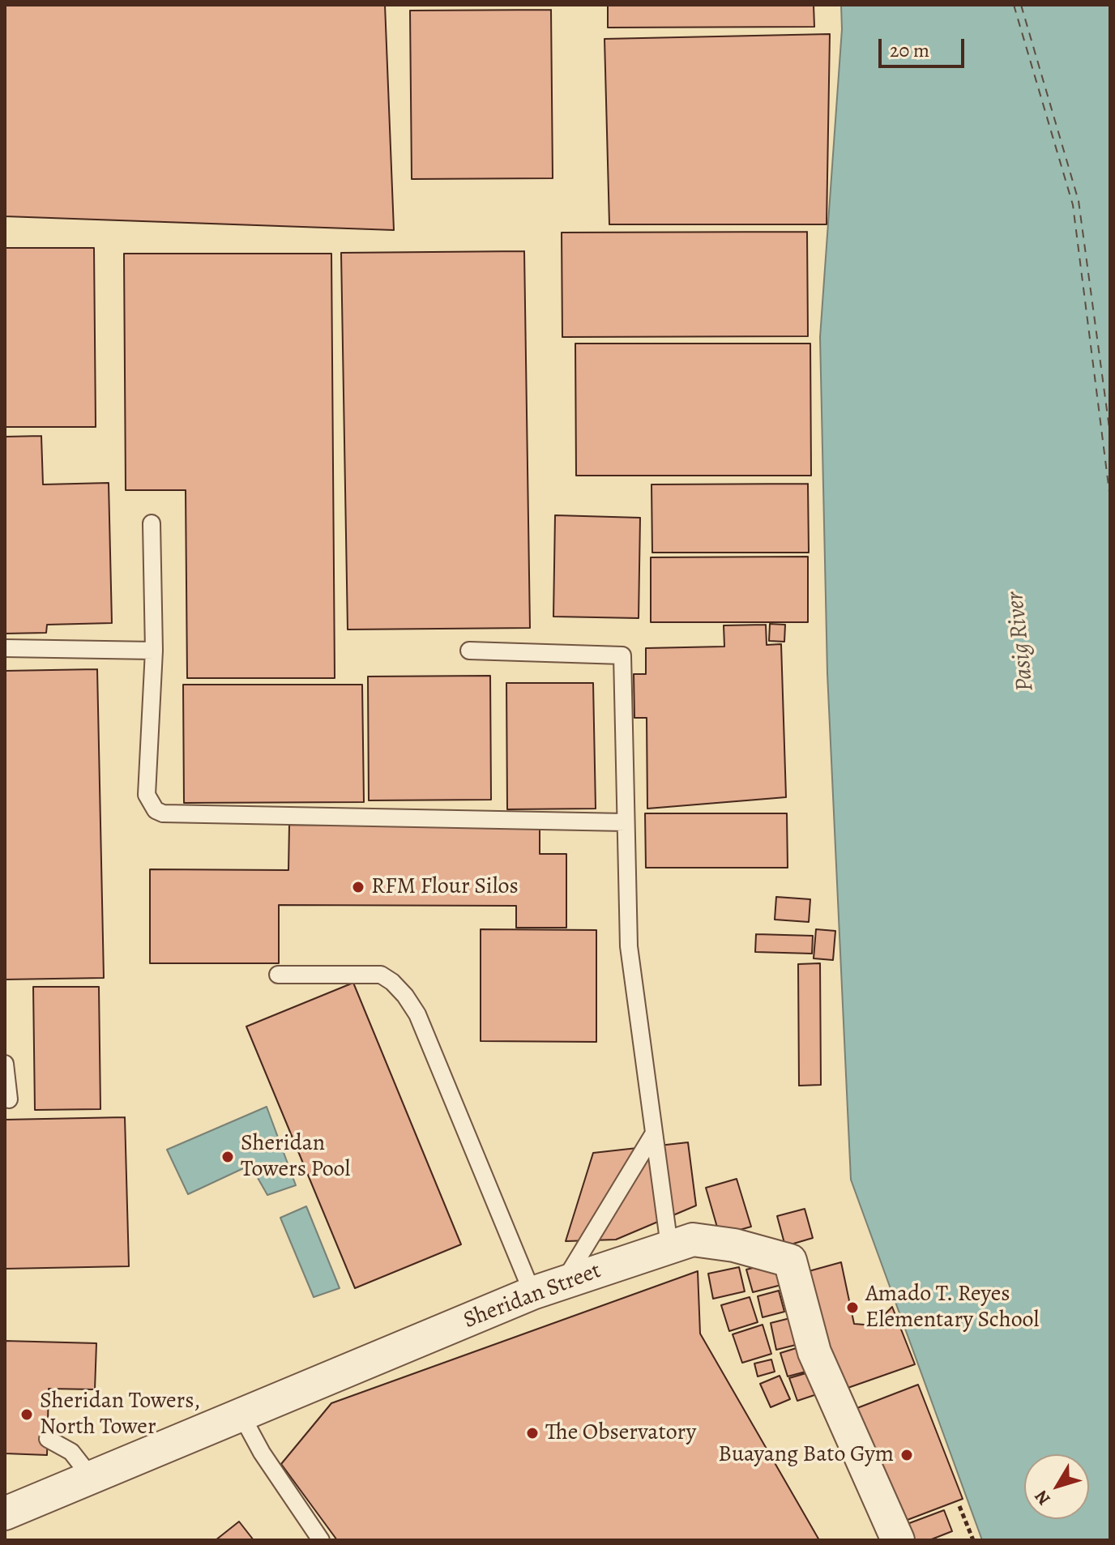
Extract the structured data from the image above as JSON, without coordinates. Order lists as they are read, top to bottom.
{
  "streets": {
    "street": ["Sheridan Street"]
  },
  "water": ["Pasig River"],
  "places": [
    "RFM Flour Silos",
    "Sheridan Towers Pool",
    "Amado T. Reyes Elementary School",
    "Sheridan Towers, North Tower",
    "The Observatory",
    "Buayang Bato Gym"
  ],
  "scale_bar": "20 m",
  "north": "bottom left"
}
